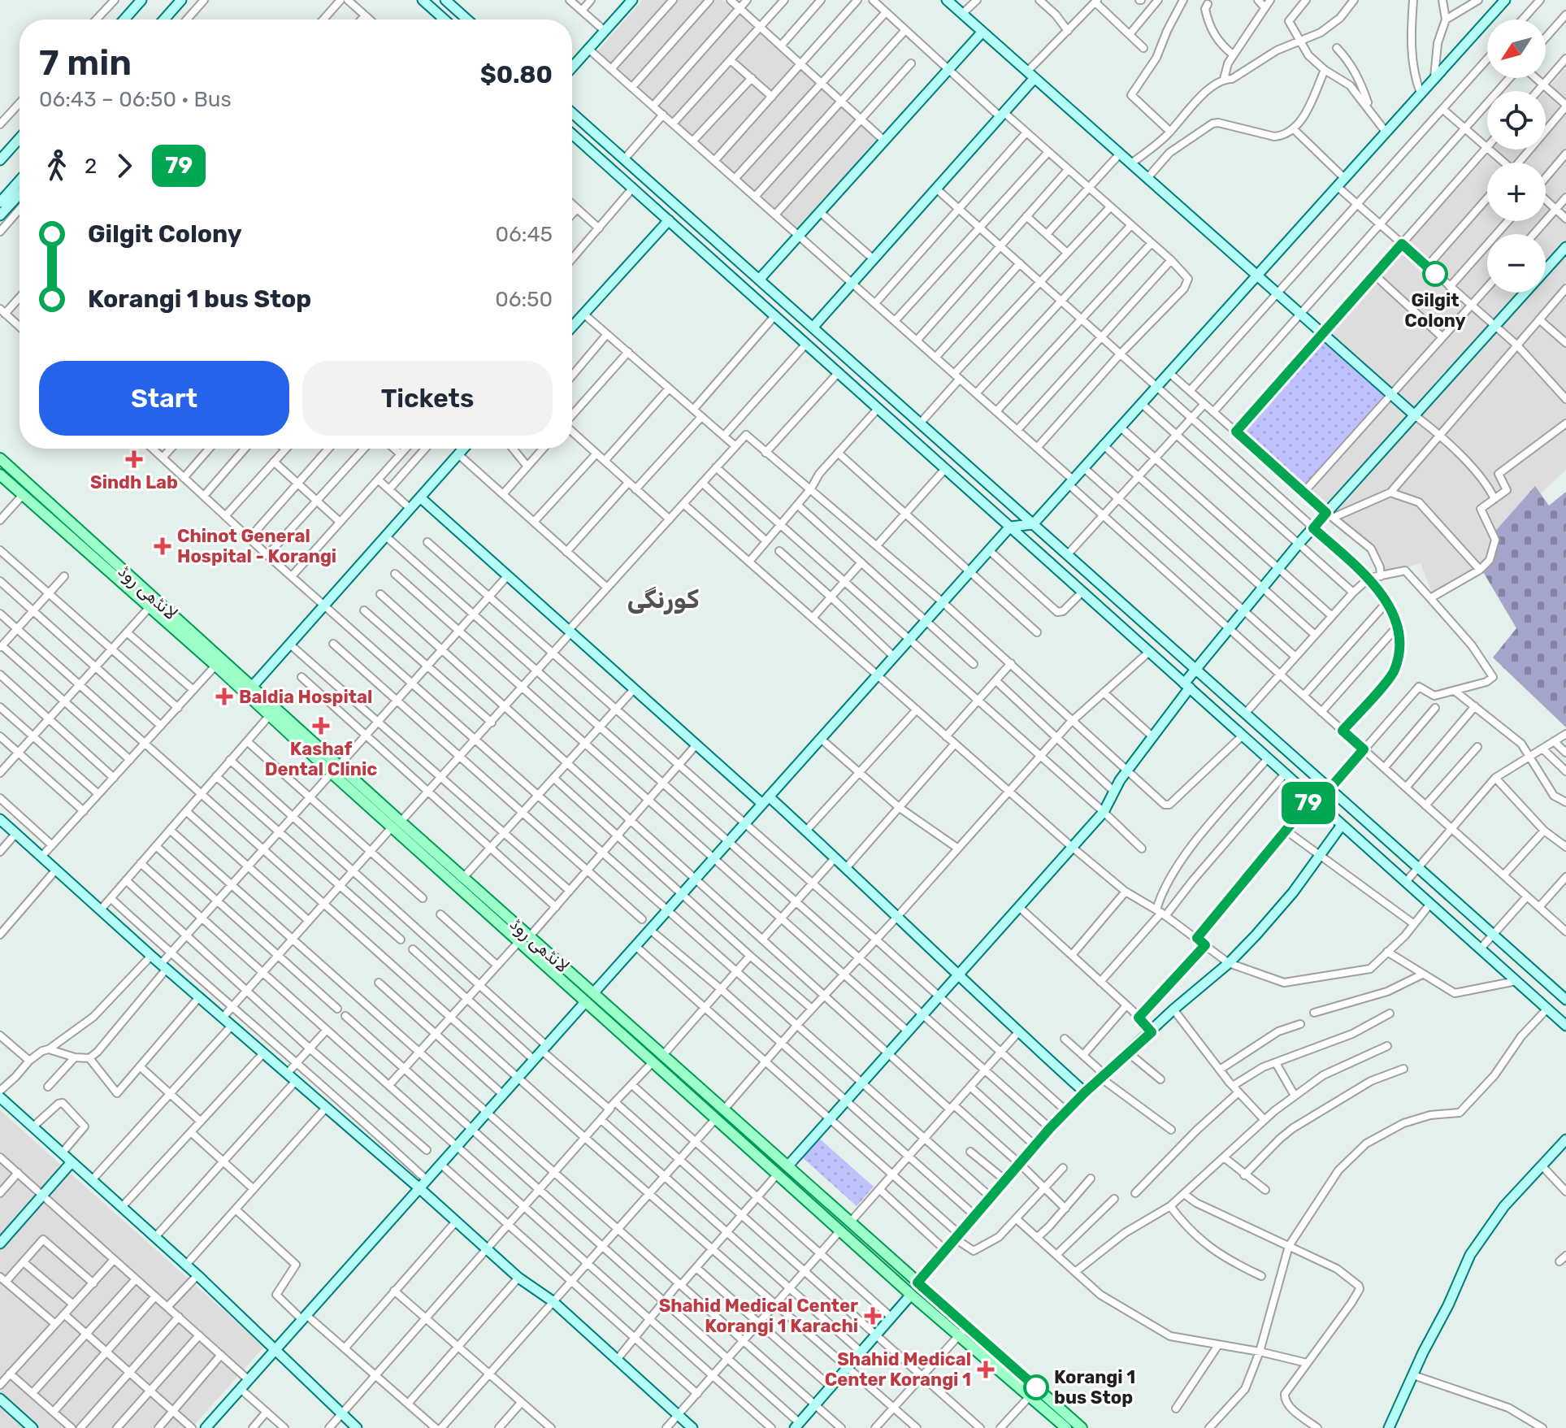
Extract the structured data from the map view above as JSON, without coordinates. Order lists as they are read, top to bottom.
{
  "streets": {
    "main road": ["لانڈھی روڈ"]
  },
  "districts": ["کورنگی"],
  "places": {
    "other": ["Gilgit Colony", "Korangi 1 bus Stop"],
    "health": [
      "Sindh Lab",
      "Chinot General Hospital - Korangi",
      "Baldia Hospital",
      "Kashaf Dental Clinic",
      "Shahid Medical Center Korangi 1 Karachi",
      "Shahid Medical Center Korangi 1"
    ]
  },
  "lines": ["bus line 79"],
  "north": "bottom left",
  "page": {
    "on_map": "79",
    "map_buttons": ["+", "−"],
    "heading": ["7 min", "06:43 – 06:50 · Bus", "$0.80"],
    "legs": ["2", "79"],
    "list": [
      {
        "name": "Gilgit Colony",
        "value": "06:45"
      },
      {
        "name": "Korangi 1 bus Stop",
        "value": "06:50"
      }
    ],
    "buttons": ["Start", "Tickets"]
  }
}
